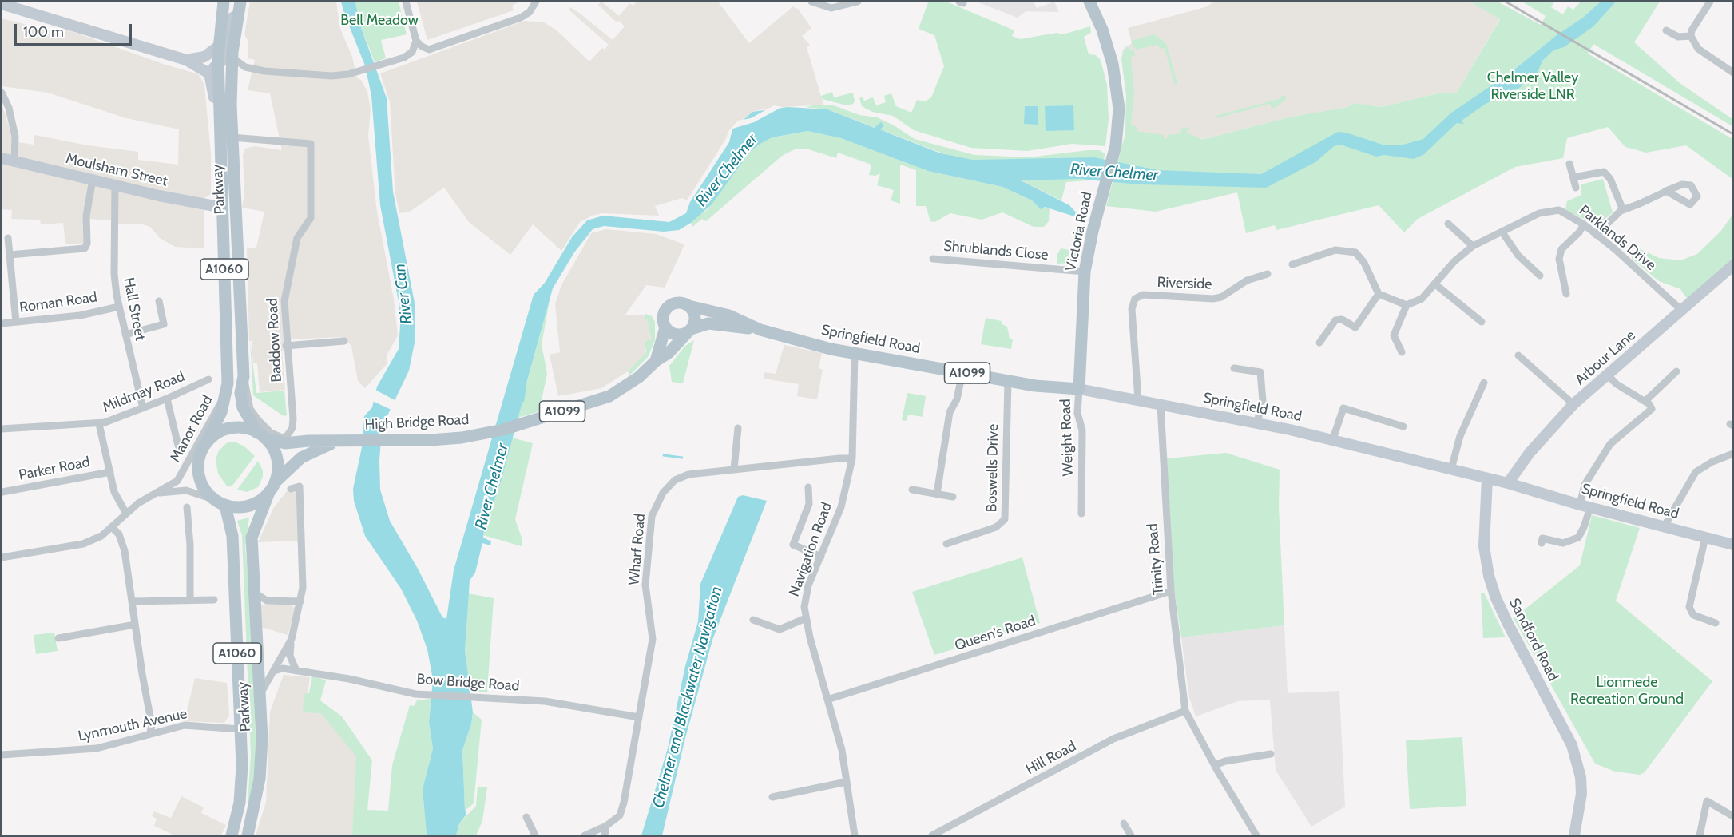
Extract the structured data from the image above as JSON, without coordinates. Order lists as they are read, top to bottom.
{
  "streets": {
    "main road": [
      "Moulsham Street",
      "Parkway",
      "Victoria Road",
      "A1060",
      "Springfield Road",
      "Arbour Lane",
      "A1099",
      "High Bridge Road",
      "Sandford Road"
    ],
    "street": [
      "Parklands Drive",
      "Shrublands Close",
      "Riverside",
      "Roman Road",
      "Hall Street",
      "Baddow Road",
      "Mildmay Road",
      "Manor Road",
      "Weight Road",
      "Boswells Drive",
      "Parker Road",
      "Wharf Road",
      "Navigation Road",
      "Trinity Road",
      "Queen's Road",
      "Bow Bridge Road",
      "Lynmouth Avenue",
      "Hill Road"
    ]
  },
  "crossings": [
    ["Moulsham Street", "Parkway"],
    ["Moulsham Street", "Hall Street"],
    ["Parkway", "A1060"],
    ["Parkway", "Baddow Road"],
    ["Parkway", "High Bridge Road"],
    ["Parkway", "Manor Road"],
    ["Parkway", "Lynmouth Avenue"],
    ["Victoria Road", "Shrublands Close"],
    ["Victoria Road", "Springfield Road"],
    ["Victoria Road", "Weight Road"],
    ["Parklands Drive", "Arbour Lane"],
    ["A1060", "High Bridge Road"],
    ["A1060", "Manor Road"],
    ["Riverside", "Springfield Road"],
    ["Roman Road", "Hall Street"],
    ["Hall Street", "Mildmay Road"],
    ["Springfield Road", "Arbour Lane"],
    ["Springfield Road", "A1099"],
    ["Springfield Road", "High Bridge Road"],
    ["Springfield Road", "Weight Road"],
    ["Springfield Road", "Boswells Drive"],
    ["Springfield Road", "Navigation Road"],
    ["Springfield Road", "Trinity Road"],
    ["Springfield Road", "Sandford Road"],
    ["A1099", "High Bridge Road"],
    ["High Bridge Road", "Manor Road"],
    ["Wharf Road", "Navigation Road"],
    ["Wharf Road", "Bow Bridge Road"],
    ["Navigation Road", "Queen's Road"],
    ["Trinity Road", "Queen's Road"],
    ["Trinity Road", "Hill Road"]
  ],
  "water": ["River Chelmer", "River Can", "Chelmer and Blackwater Navigation"],
  "parks": ["Bell Meadow", "Chelmer Valley Riverside LNR", "Lionmede Recreation Ground"],
  "scale_bar": "100 m"
}
